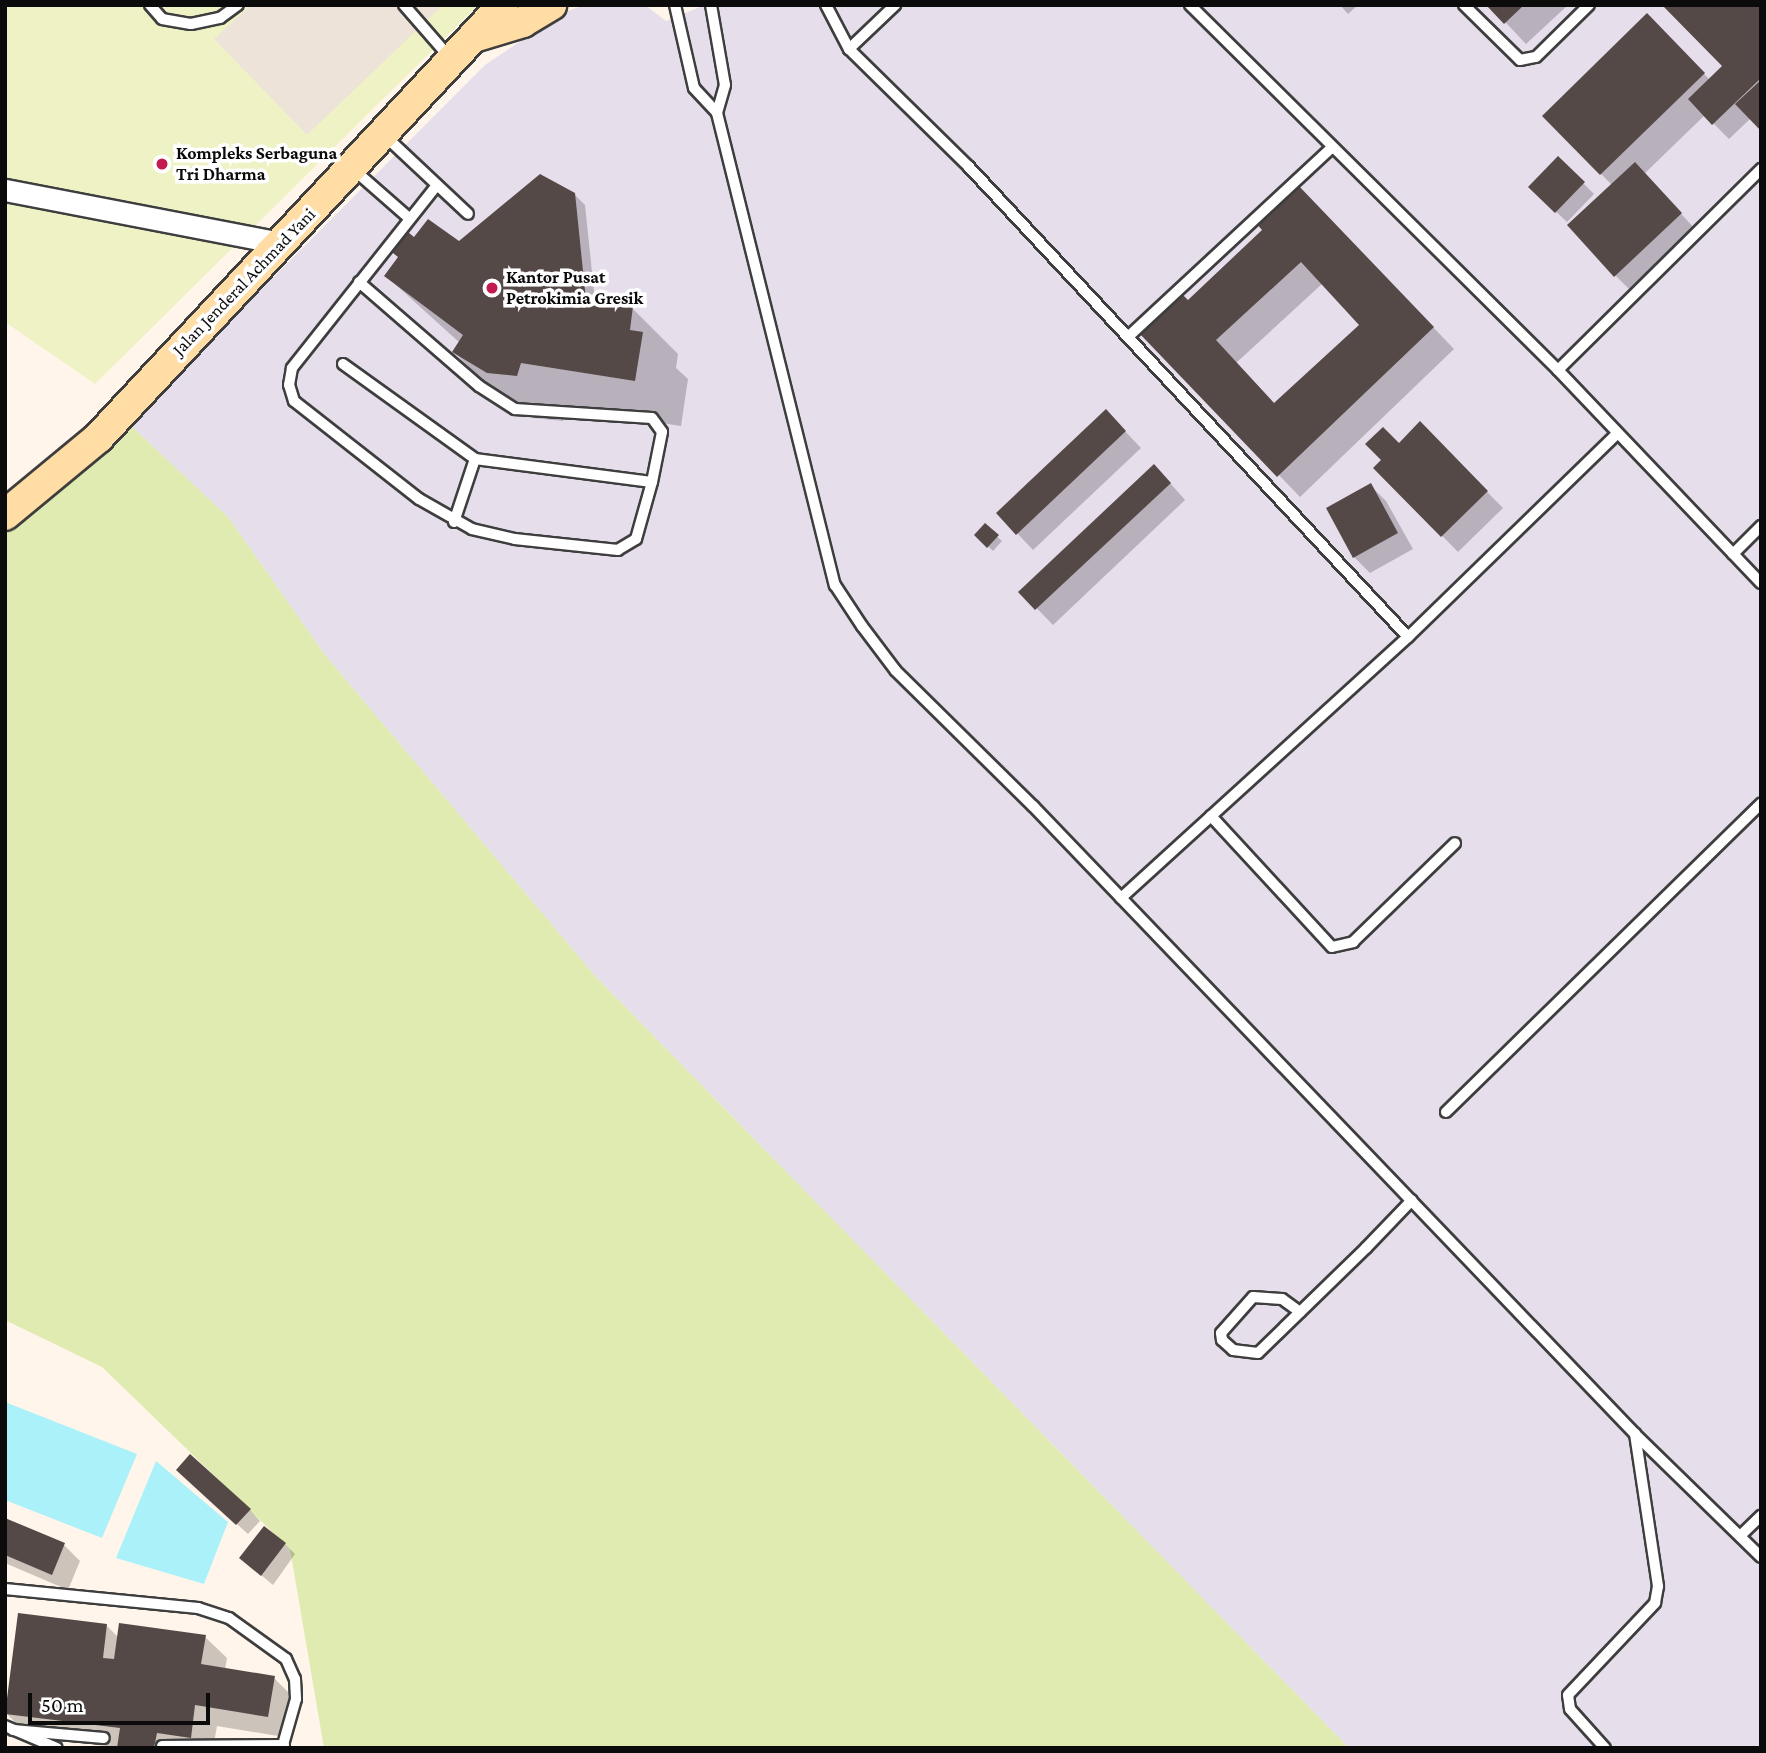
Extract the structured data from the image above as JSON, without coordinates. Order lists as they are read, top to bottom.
{
  "streets": {
    "main road": ["Jalan Jenderal Achmad Yani"]
  },
  "places": ["Kompleks Serbaguna Tri Dharma", "Kantor Pusat Petrokimia Gresik"],
  "scale_bar": "50 m"
}
